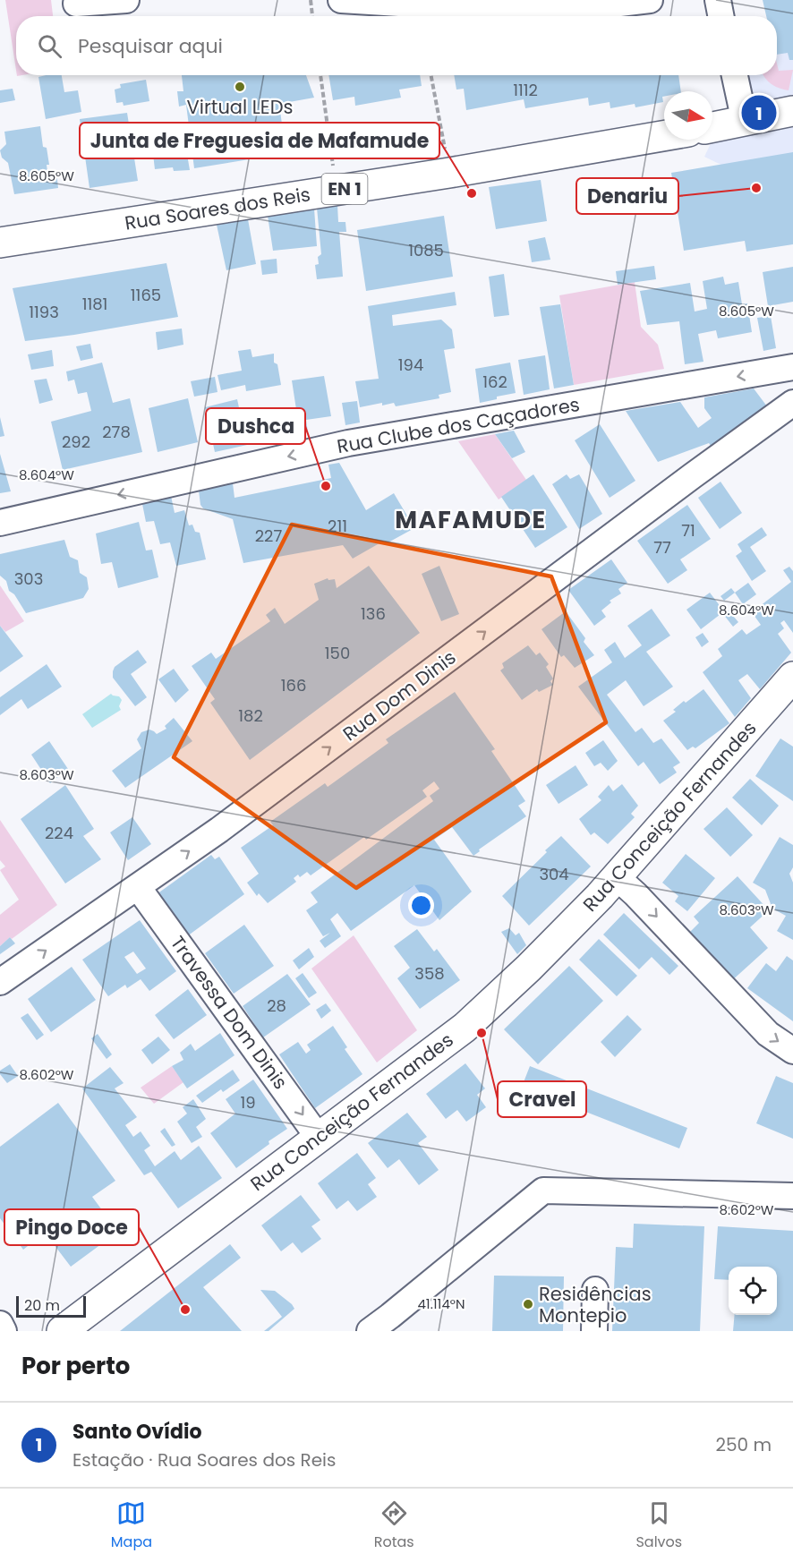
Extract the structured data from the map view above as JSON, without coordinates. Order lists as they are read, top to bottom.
{
  "streets": {
    "main road": ["EN 1", "Rua Soares dos Reis", "Rua Conceição Fernandes"],
    "street": ["Rua Clube dos Caçadores", "Rua Dom Dinis", "Travessa Dom Dinis"]
  },
  "crossings": [
    ["Rua Dom Dinis", "Travessa Dom Dinis"],
    ["Rua Conceição Fernandes", "Travessa Dom Dinis"]
  ],
  "one_way": ["Rua Clube dos Caçadores", "Rua Dom Dinis", "Travessa Dom Dinis"],
  "districts": ["MAFAMUDE"],
  "places": [
    "Virtual LEDs",
    "Denariu",
    "Junta de Freguesia de Mafamude",
    "Dushca",
    "Cravel",
    "Residências Montepio",
    "Pingo Doce"
  ],
  "house_numbers": [
    "1112",
    "1085",
    "1165",
    "1181",
    "1193",
    "194",
    "162",
    "278",
    "292",
    "211",
    "71",
    "227",
    "77",
    "303",
    "136",
    "150",
    "166",
    "182",
    "224",
    "304",
    "358",
    "28",
    "19"
  ],
  "scale_bar": "20 m",
  "north": "right",
  "page": {
    "search": "Pesquisar aqui",
    "pins": "1",
    "scale": "20 m",
    "heading": "Por perto",
    "list": [
      {
        "mark": "1",
        "name": "Santo Ovídio",
        "note": "Estação · Rua Soares dos Reis",
        "value": "250 m"
      }
    ],
    "nav": ["Mapa", "Rotas", "Salvos"]
  },
  "coordinates": [
    "8.605°W",
    "8.604°W",
    "8.603°W",
    "8.602°W",
    "41.114°N"
  ]
}
